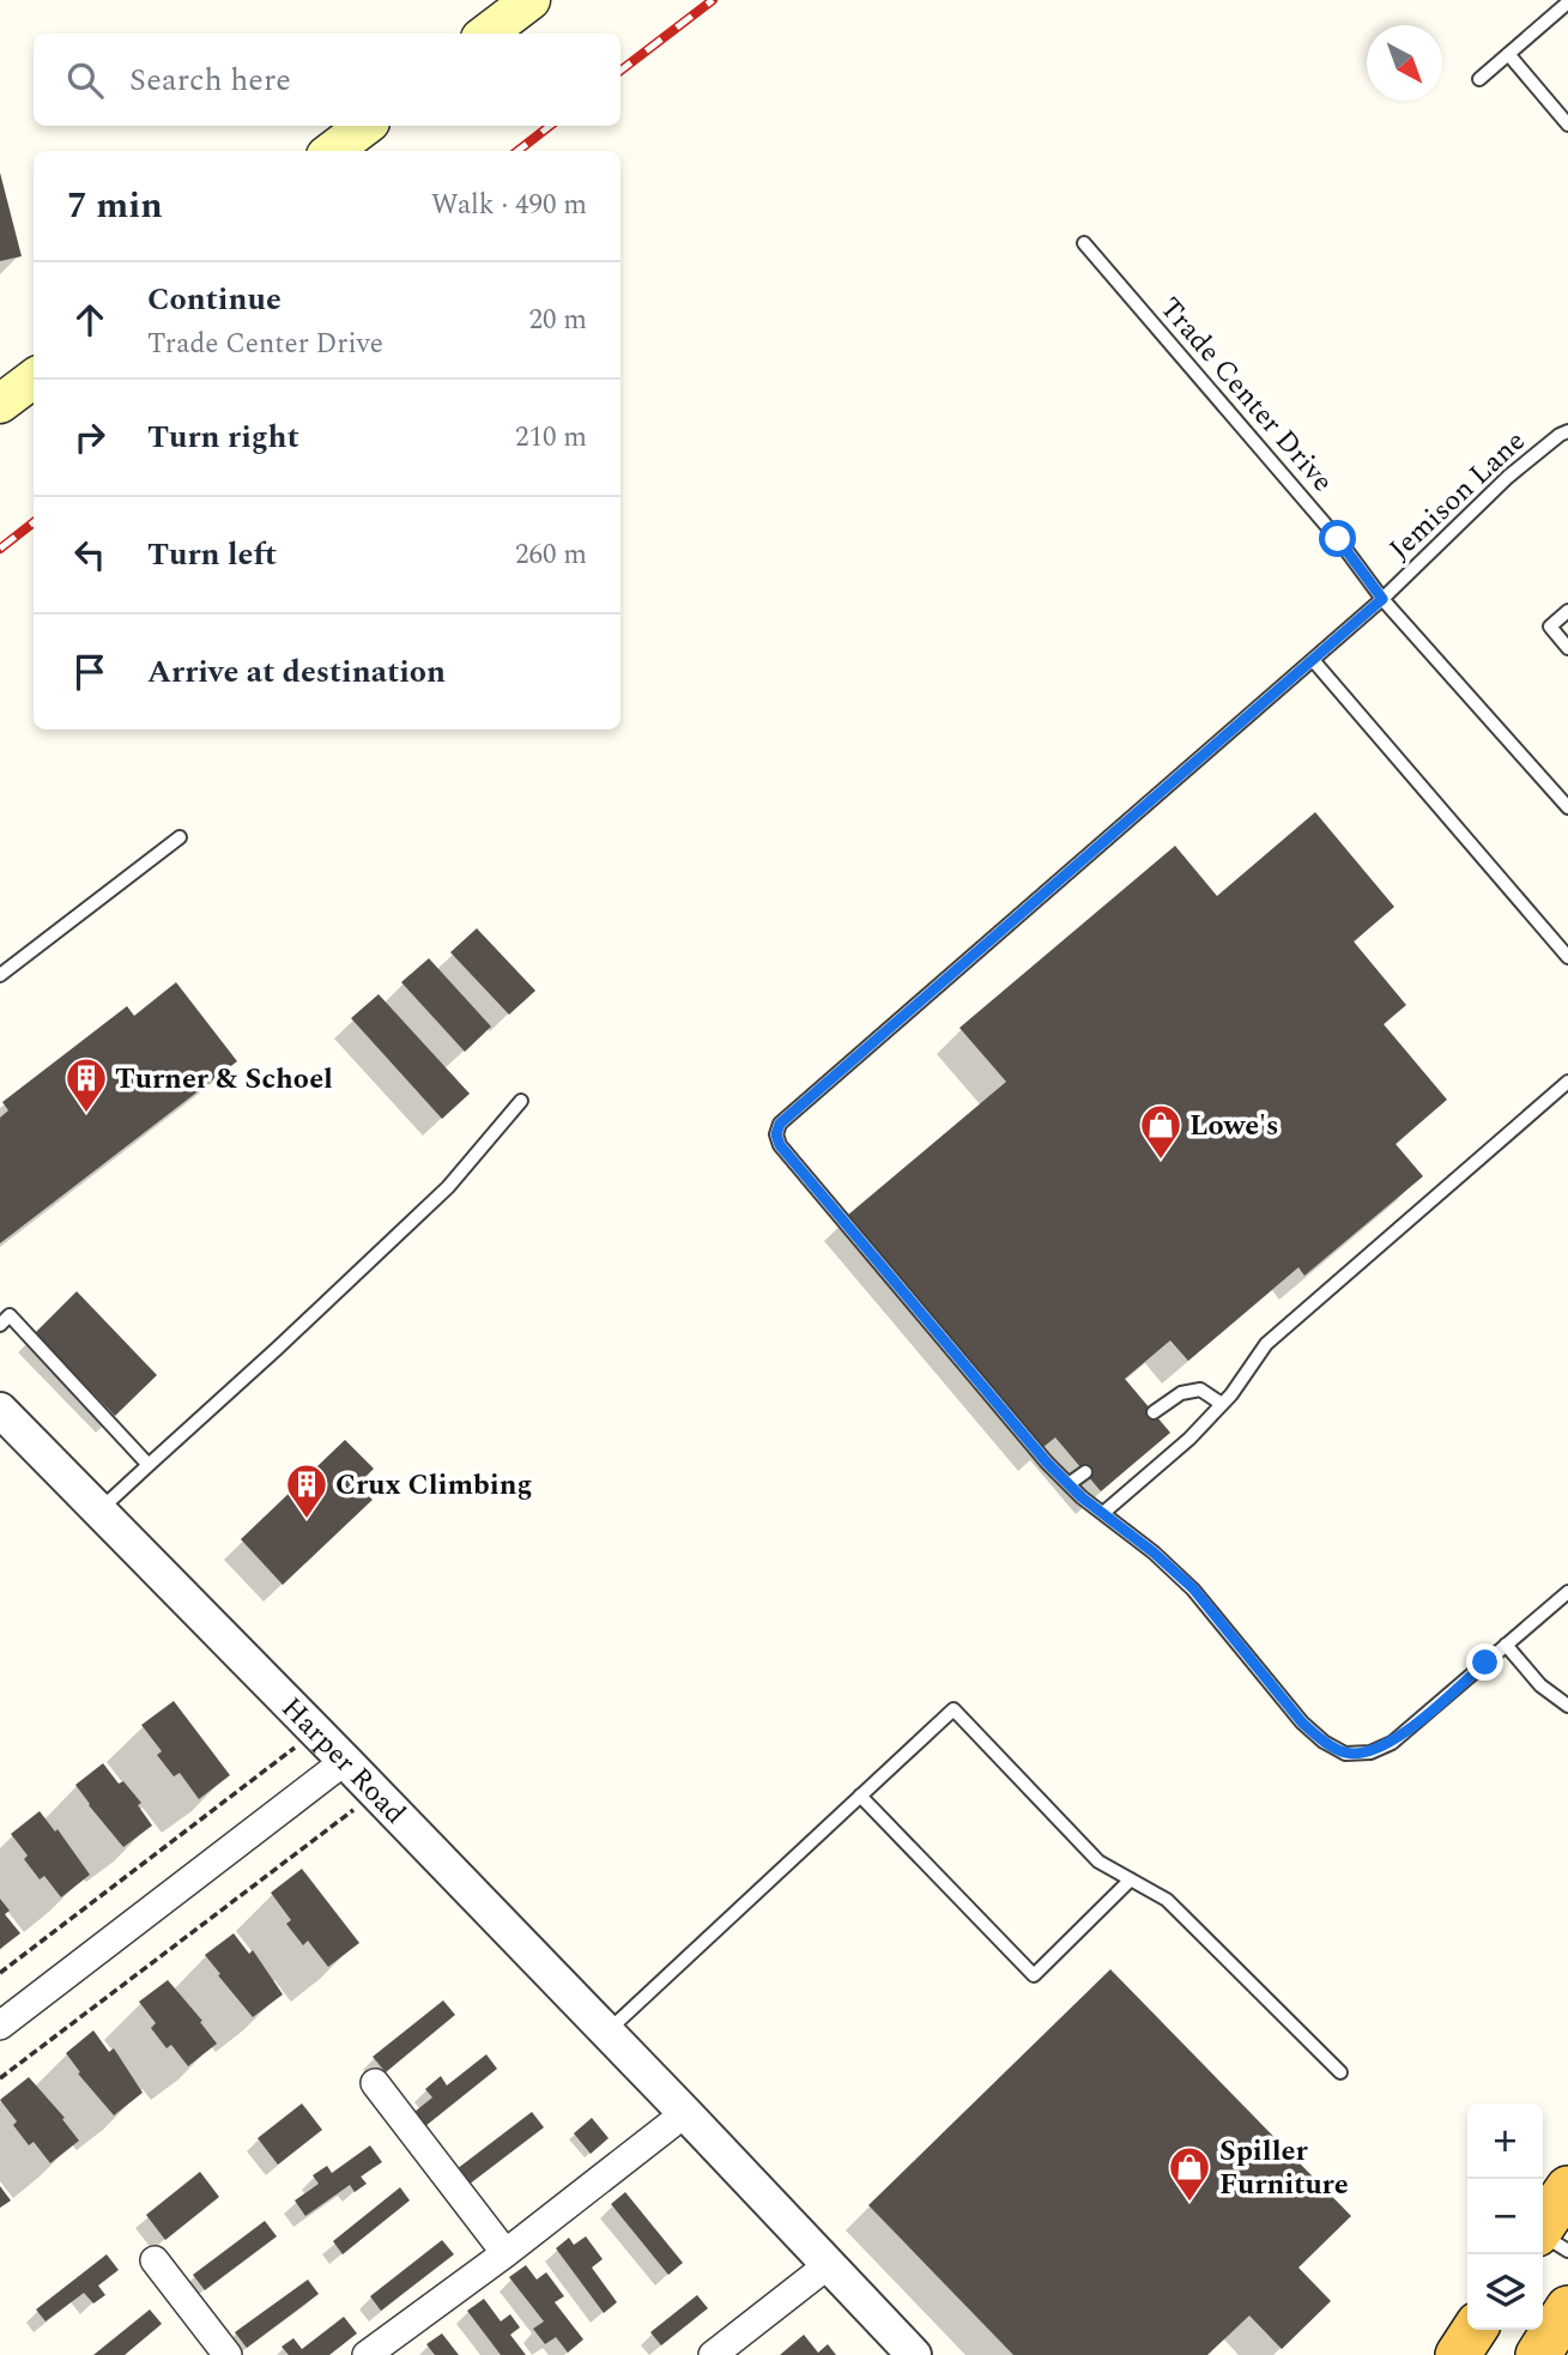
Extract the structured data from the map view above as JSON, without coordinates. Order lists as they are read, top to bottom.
{
  "streets": {
    "street": ["Harper Road"],
    "lane": ["Trade Center Drive", "Jemison Lane"]
  },
  "crossings": [
    ["Trade Center Drive", "Jemison Lane"]
  ],
  "places": {
    "building": ["Turner & Schoel", "Crux Climbing"],
    "shop": ["Lowe's", "Spiller Furniture"]
  },
  "north": "bottom right",
  "page": {
    "search": "Search here",
    "heading": ["7 min", "Walk · 490 m"],
    "list": [
      ["Continue", "Trade Center Drive", "20 m"],
      ["Turn right", "210 m"],
      ["Turn left", "260 m"],
      "Arrive at destination"
    ],
    "map_buttons": ["+", "−"]
  }
}
